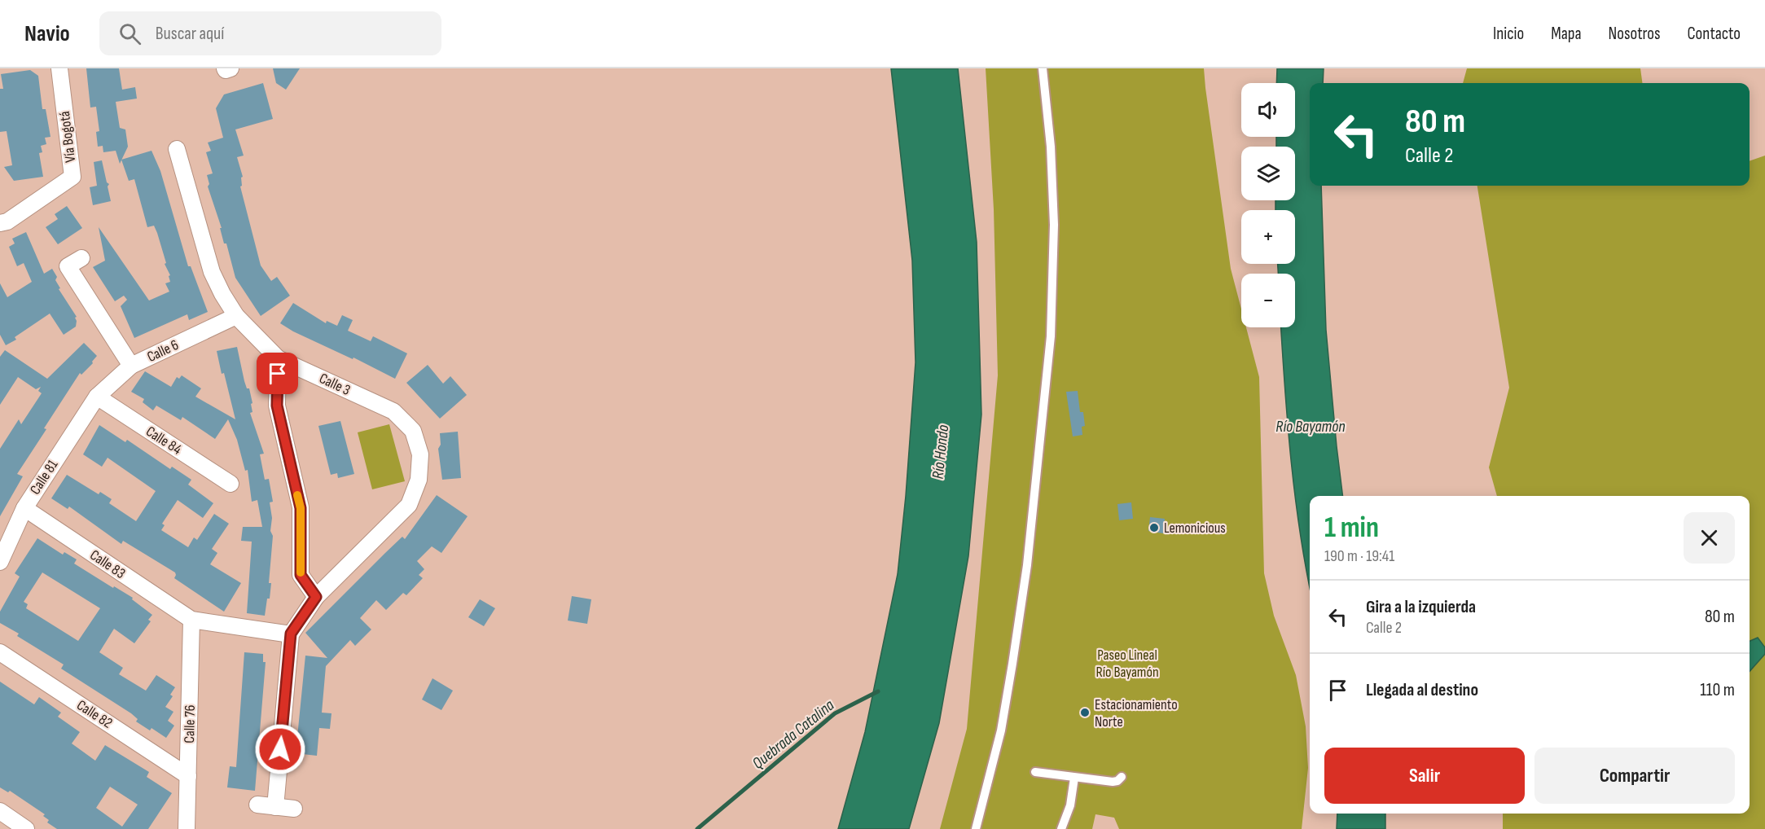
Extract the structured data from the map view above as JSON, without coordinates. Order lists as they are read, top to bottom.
{
  "streets": {
    "street": [
      "Vía Bogotá",
      "Calle 6",
      "Calle 3",
      "Calle 84",
      "Calle 81",
      "Calle 83",
      "Calle 82",
      "Calle 76"
    ]
  },
  "crossings": [
    ["Calle 6", "Calle 3"],
    ["Calle 6", "Calle 84"],
    ["Calle 6", "Calle 81"],
    ["Calle 84", "Calle 81"],
    ["Calle 81", "Calle 83"],
    ["Calle 83", "Calle 76"],
    ["Calle 82", "Calle 76"]
  ],
  "water": ["Río Bayamón", "Río Hondo", "Quebrada Catalina"],
  "parks": ["Paseo Lineal Río Bayamón"],
  "places": ["Lemonicious", "Estacionamiento Norte"],
  "page": {
    "header": "Navio",
    "search": "Buscar aquí",
    "nav": [
      "Inicio",
      "Mapa",
      "Nosotros",
      "Contacto"
    ],
    "map_buttons": ["+", "−"],
    "turn": ["80 m", "Calle 2"],
    "heading": ["1 min", "190 m · 19:41"],
    "list": [
      {
        "name": "Gira a la izquierda",
        "note": "Calle 2",
        "value": "80 m"
      },
      {
        "name": "Llegada al destino",
        "value": "110 m"
      }
    ],
    "buttons": ["Salir", "Compartir"]
  }
}
